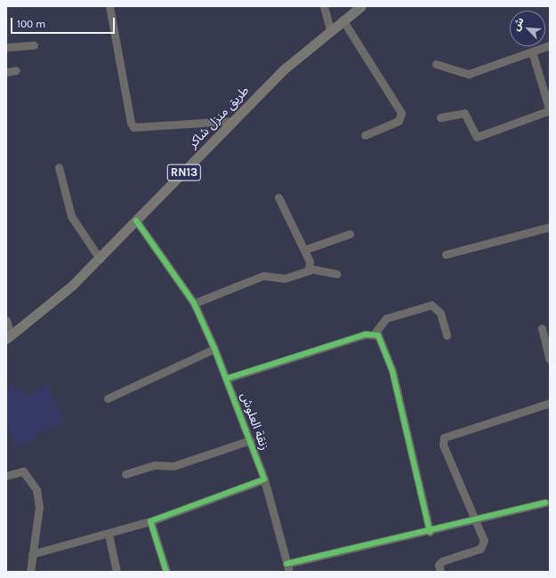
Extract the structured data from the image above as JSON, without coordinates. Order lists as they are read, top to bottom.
{
  "streets": {
    "main road": ["طريق منزل شاكر", "RN13"],
    "street": ["زنقة العلوش"]
  },
  "crossings": [
    ["طريق منزل شاكر", "زنقة العلوش"]
  ],
  "scale_bar": "100 m",
  "north": "top left"
}
